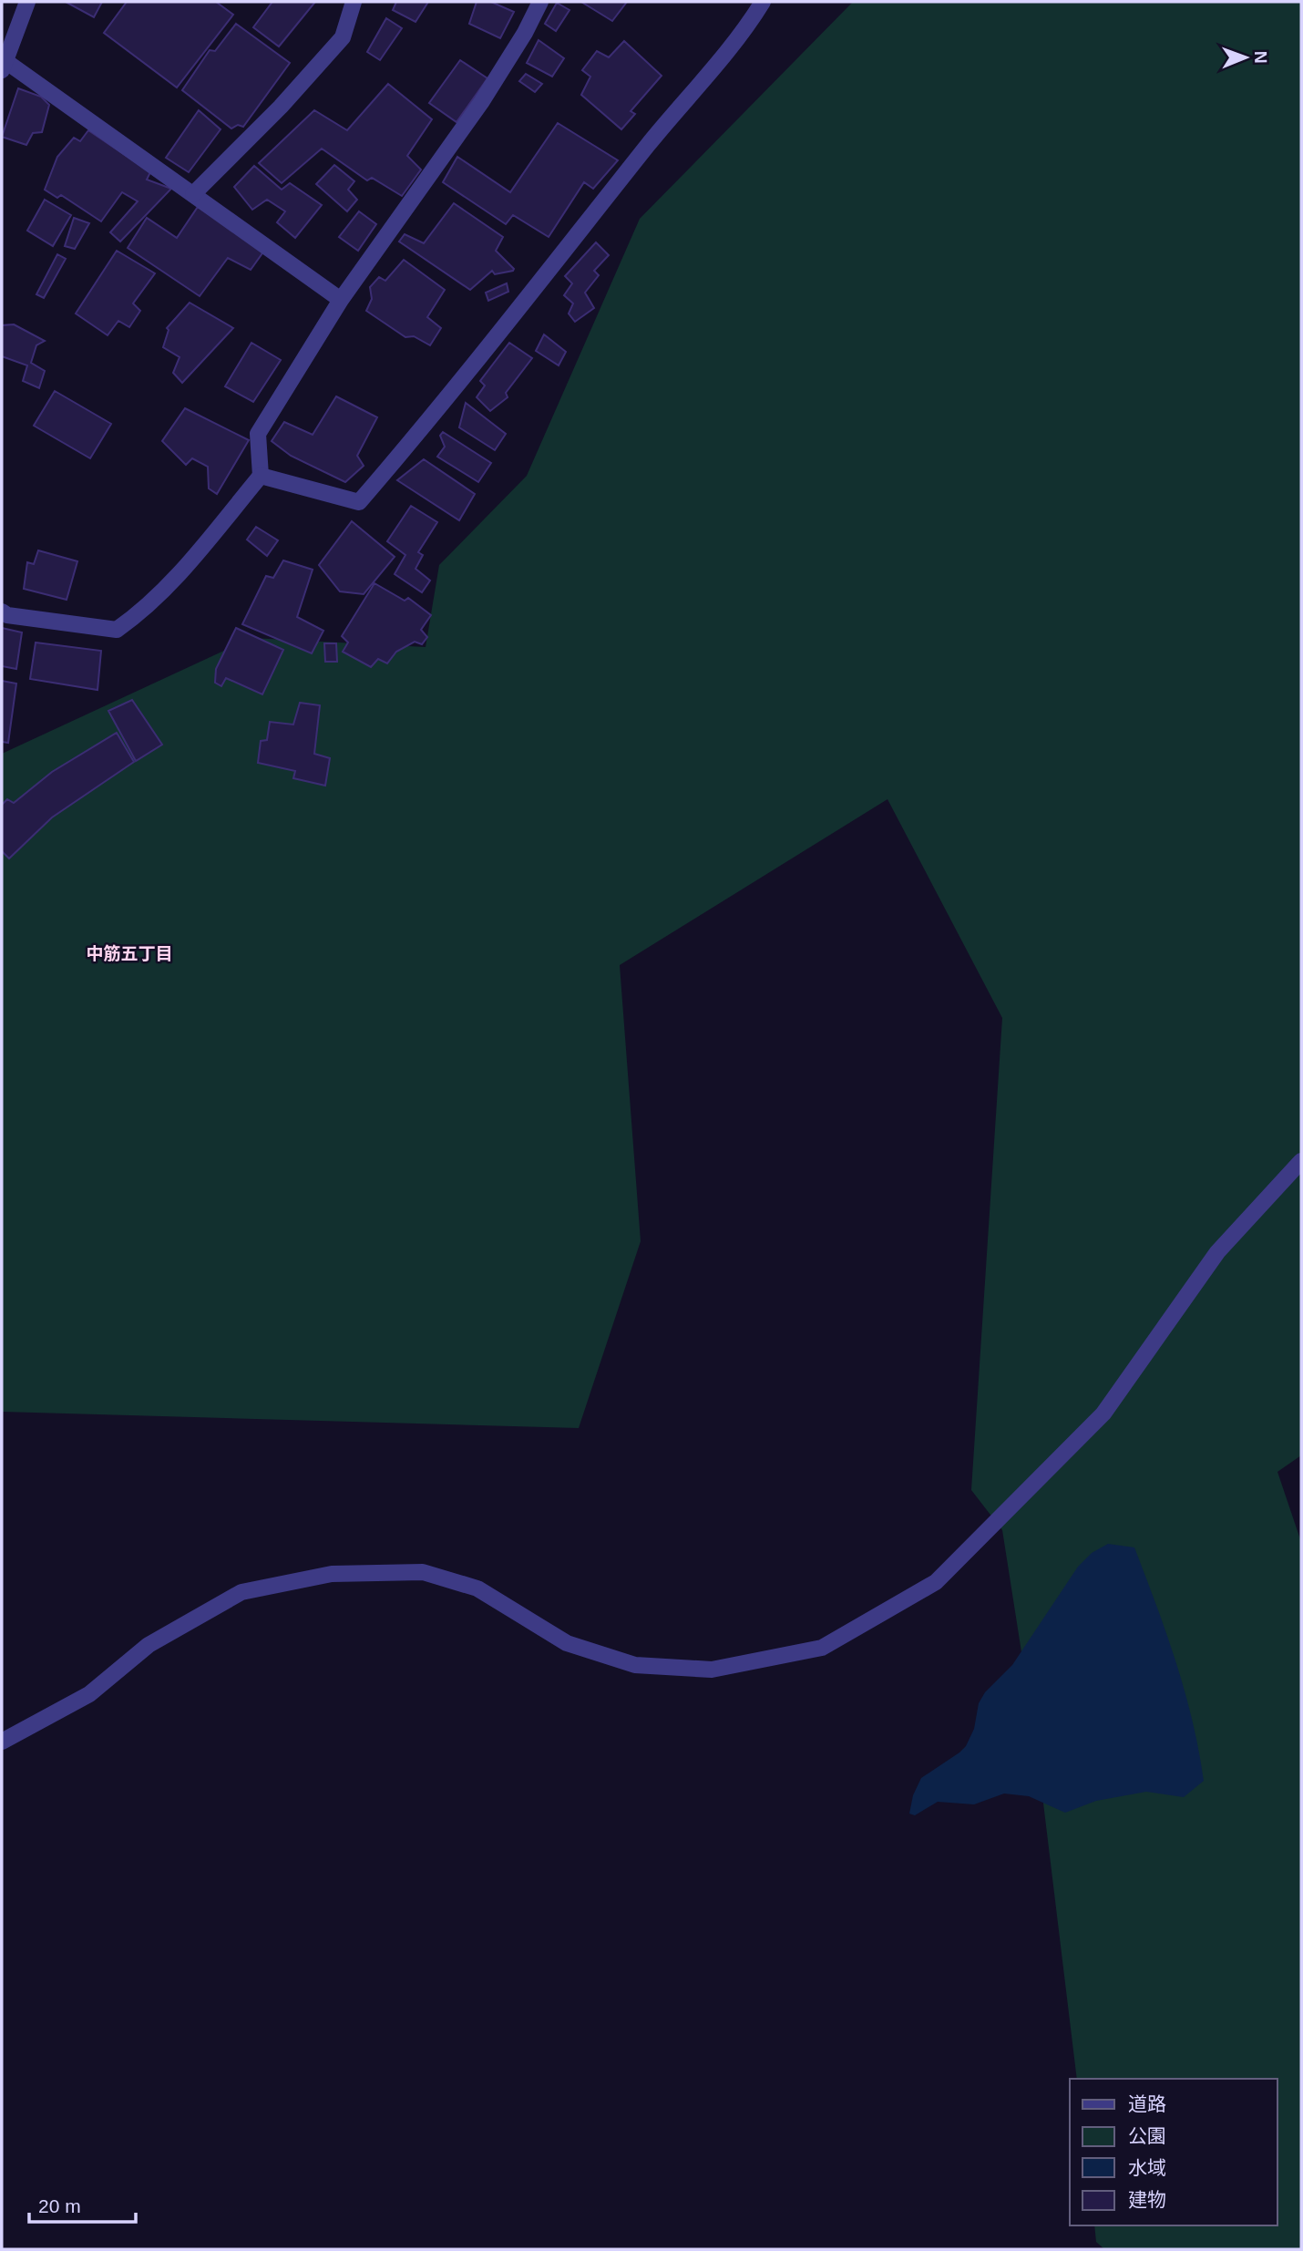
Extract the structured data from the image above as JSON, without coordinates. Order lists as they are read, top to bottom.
{
  "districts": ["中筋五丁目"],
  "legend": [
    "道路",
    "公園",
    "水域",
    "建物"
  ],
  "scale_bar": "20 m",
  "north": "right"
}
